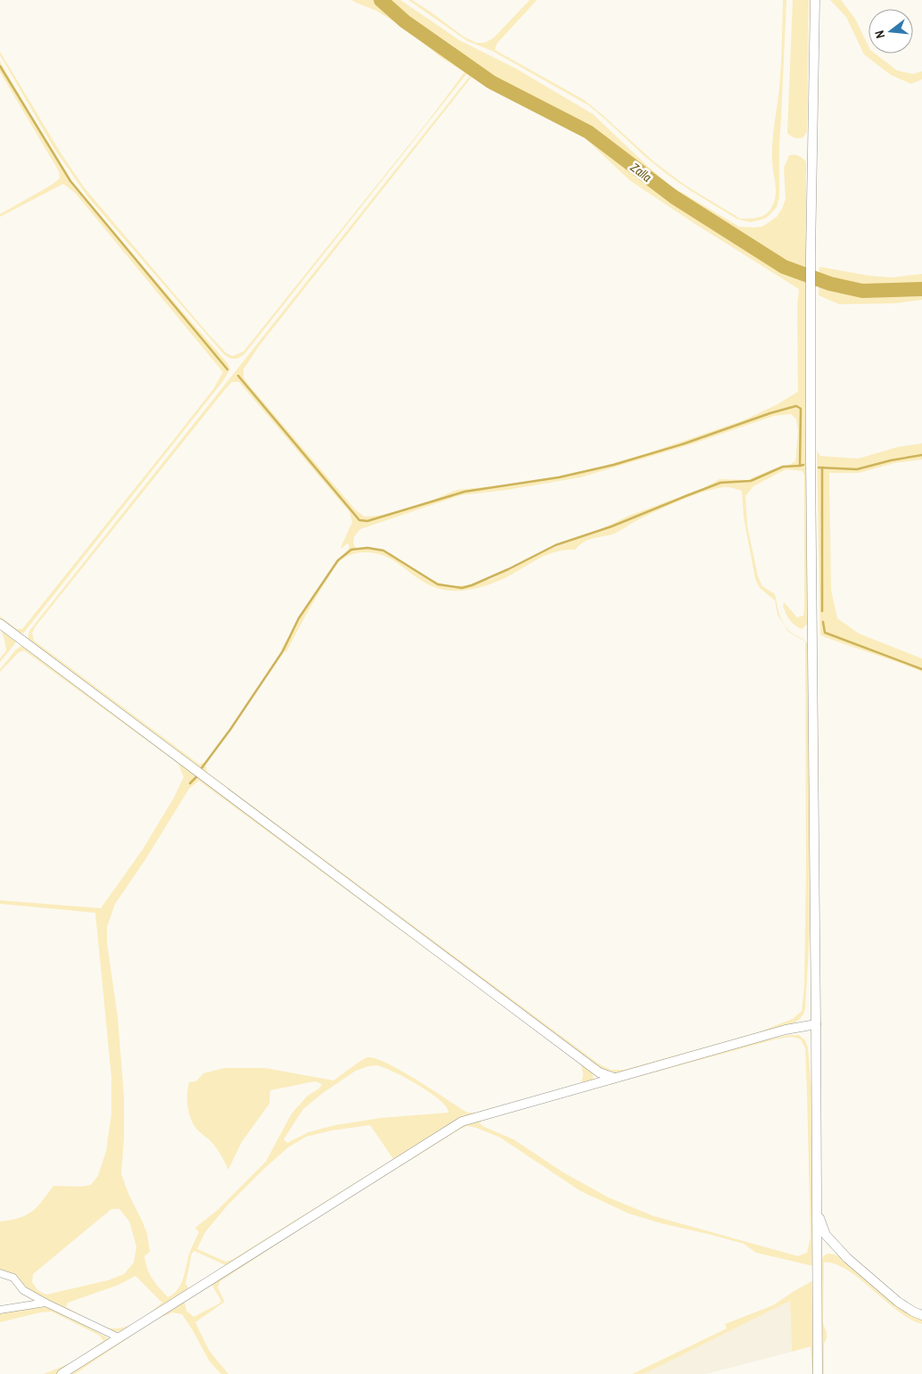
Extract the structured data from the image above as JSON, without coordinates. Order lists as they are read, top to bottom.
{
  "water": ["Zalla"],
  "north": "left"
}
